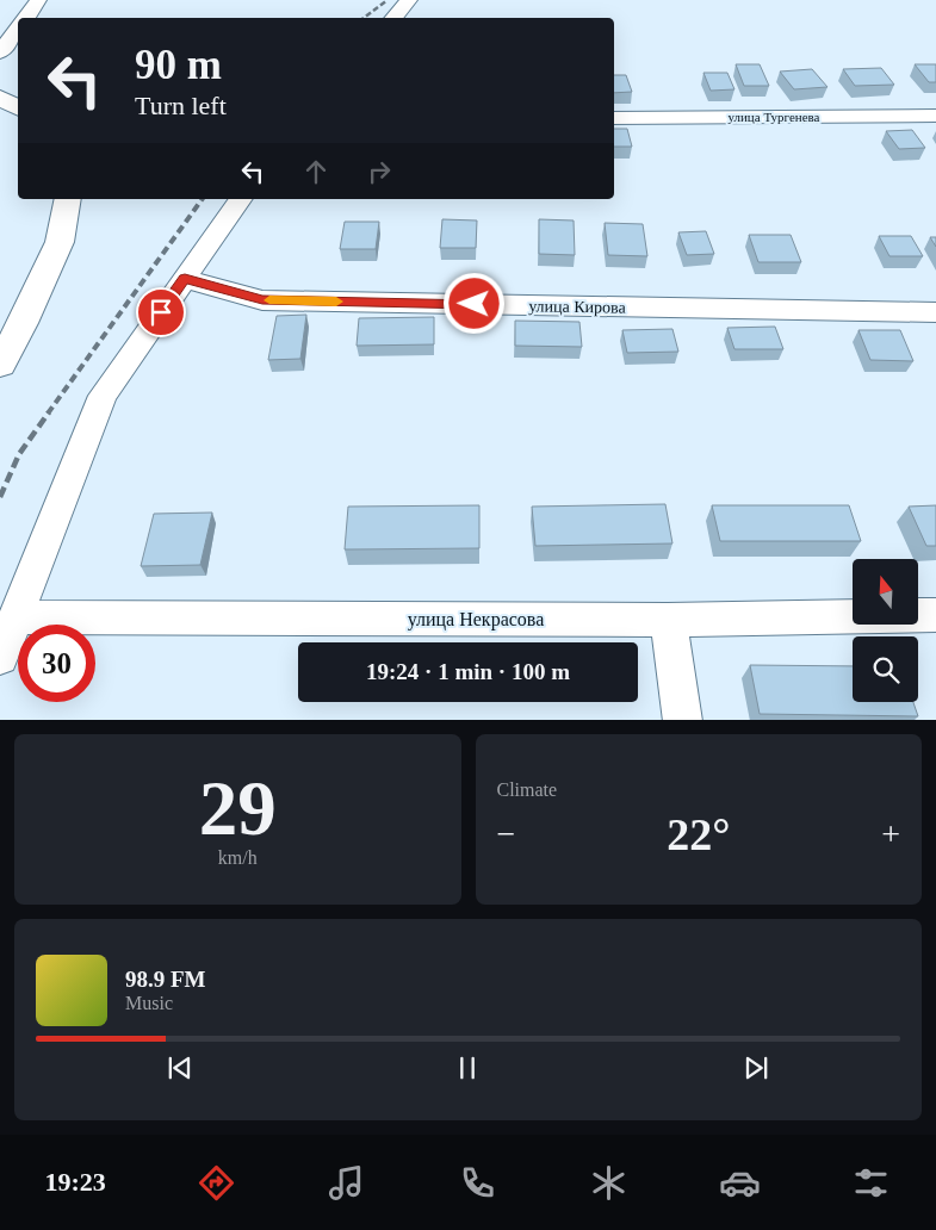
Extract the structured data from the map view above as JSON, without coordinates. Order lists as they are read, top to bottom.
{
  "streets": {
    "street": ["улица Тургенева", "улица Кирова", "улица Некрасова"]
  },
  "north": "top",
  "page": {
    "turn": ["90 m", "Turn left"],
    "limit": "30",
    "trip": "19:24 · 1 min · 100 m",
    "tile": [
      ["29", "km/h"],
      "Climate"
    ],
    "heat": ["−", "22°", "+"],
    "song": ["98.9 FM", "Music"],
    "tabs": "19:23"
  }
}
